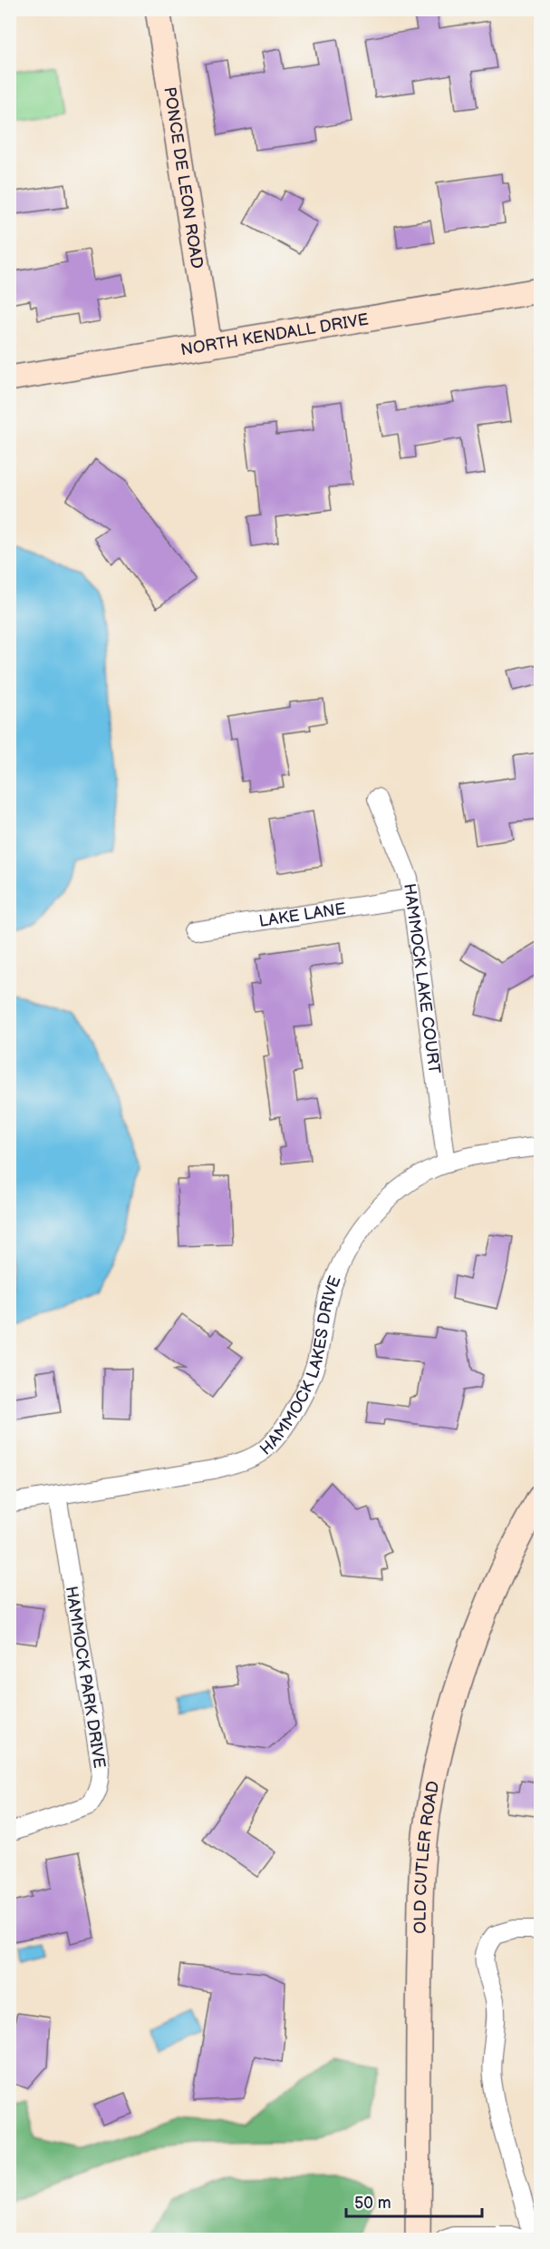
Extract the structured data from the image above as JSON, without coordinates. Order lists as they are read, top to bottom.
{
  "streets": {
    "street": [
      "PONCE DE LEON ROAD",
      "NORTH KENDALL DRIVE",
      "LAKE LANE",
      "HAMMOCK LAKE COURT",
      "HAMMOCK LAKES DRIVE",
      "HAMMOCK PARK DRIVE",
      "OLD CUTLER ROAD"
    ]
  },
  "crossings": [
    ["PONCE DE LEON ROAD", "NORTH KENDALL DRIVE"],
    ["LAKE LANE", "HAMMOCK LAKE COURT"],
    ["HAMMOCK LAKE COURT", "HAMMOCK LAKES DRIVE"],
    ["HAMMOCK LAKES DRIVE", "HAMMOCK PARK DRIVE"]
  ],
  "scale_bar": "50 m"
}
